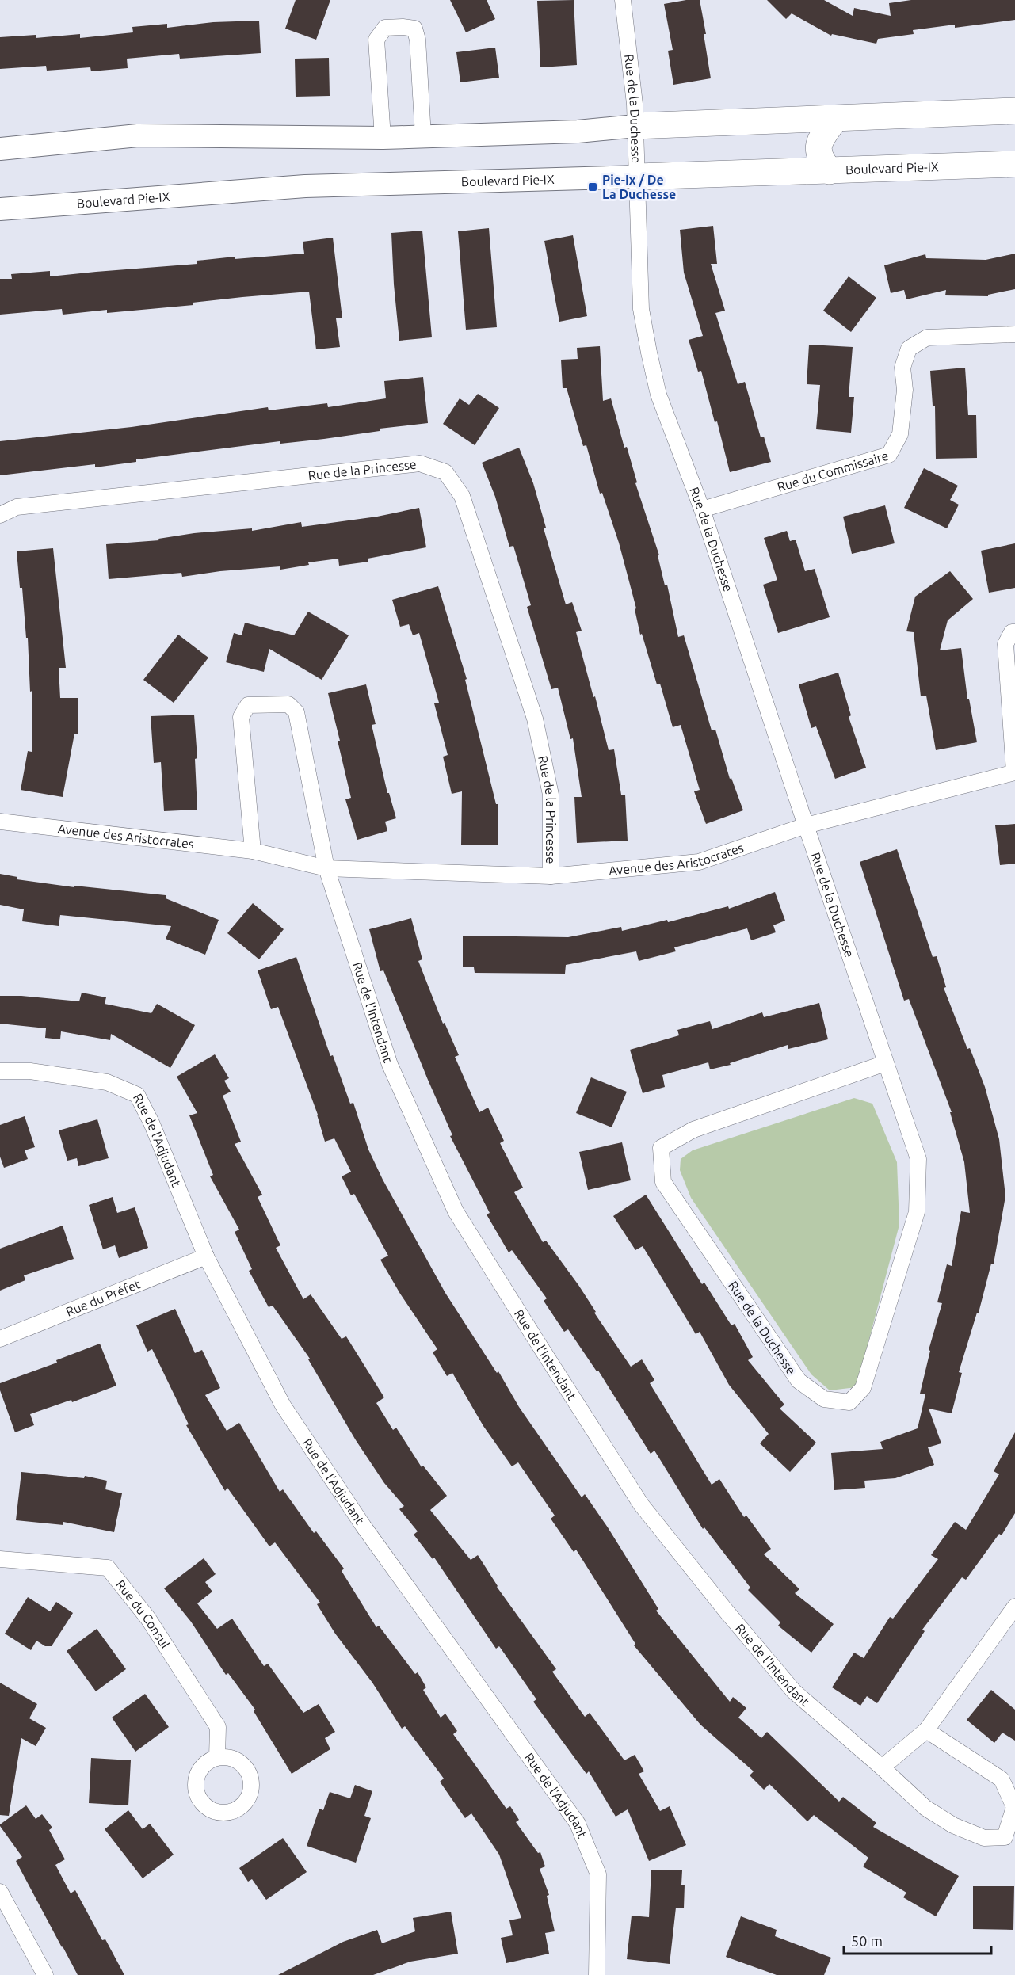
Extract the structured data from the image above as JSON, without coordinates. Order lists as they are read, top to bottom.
{
  "streets": {
    "highway": ["Boulevard Pie-IX"],
    "street": [
      "Rue de la Duchesse",
      "Rue du Commissaire",
      "Rue de la Princesse",
      "Avenue des Aristocrates",
      "Rue de l'Intendant",
      "Rue de l'Adjudant",
      "Rue du Préfet",
      "Rue du Consul"
    ]
  },
  "crossings": [
    ["Rue de la Duchesse", "Boulevard Pie-IX"],
    ["Rue de la Duchesse", "Rue du Commissaire"],
    ["Rue de la Duchesse", "Avenue des Aristocrates"],
    ["Rue de la Princesse", "Avenue des Aristocrates"],
    ["Avenue des Aristocrates", "Rue de l'Intendant"],
    ["Rue de l'Adjudant", "Rue du Préfet"]
  ],
  "places": {
    "transit": ["Pie-Ix / De La Duchesse"]
  },
  "scale_bar": "50 m"
}
